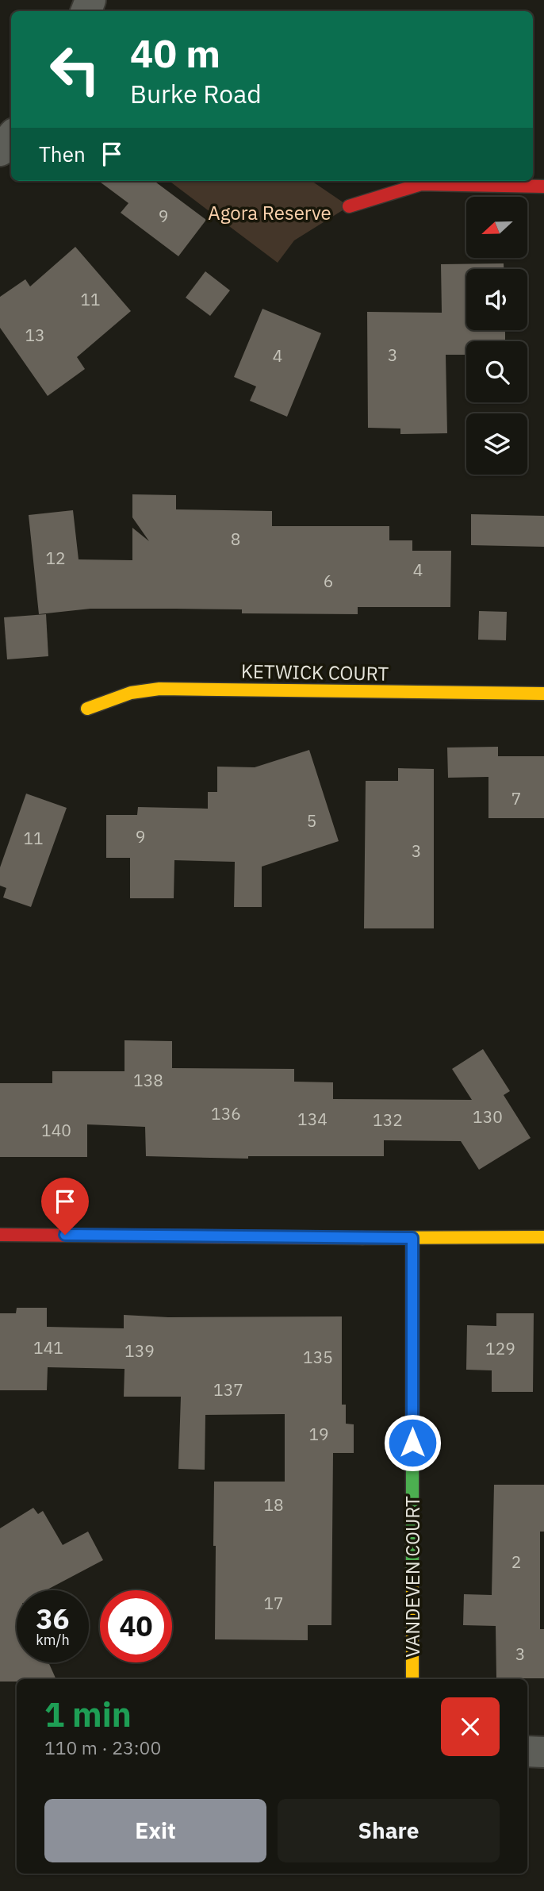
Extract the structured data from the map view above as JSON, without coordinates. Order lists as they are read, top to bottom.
{
  "streets": {
    "street": ["KETWICK COURT", "VANDEVEN COURT"]
  },
  "parks": ["Agora Reserve"],
  "house_numbers": [
    "9",
    "11",
    "13",
    "3",
    "4",
    "8",
    "12",
    "4",
    "6",
    "7",
    "5",
    "9",
    "11",
    "3",
    "138",
    "136",
    "130",
    "134",
    "132",
    "140",
    "141",
    "129",
    "139",
    "135",
    "137",
    "19",
    "18",
    "2",
    "17",
    "3"
  ],
  "north": "left",
  "page": {
    "turn": ["40 m", "Burke Road"],
    "then": "Then",
    "speed": "36 km/h",
    "limit": "40",
    "heading": ["1 min", "110 m · 23:00"],
    "buttons": ["Exit", "Share"]
  }
}
